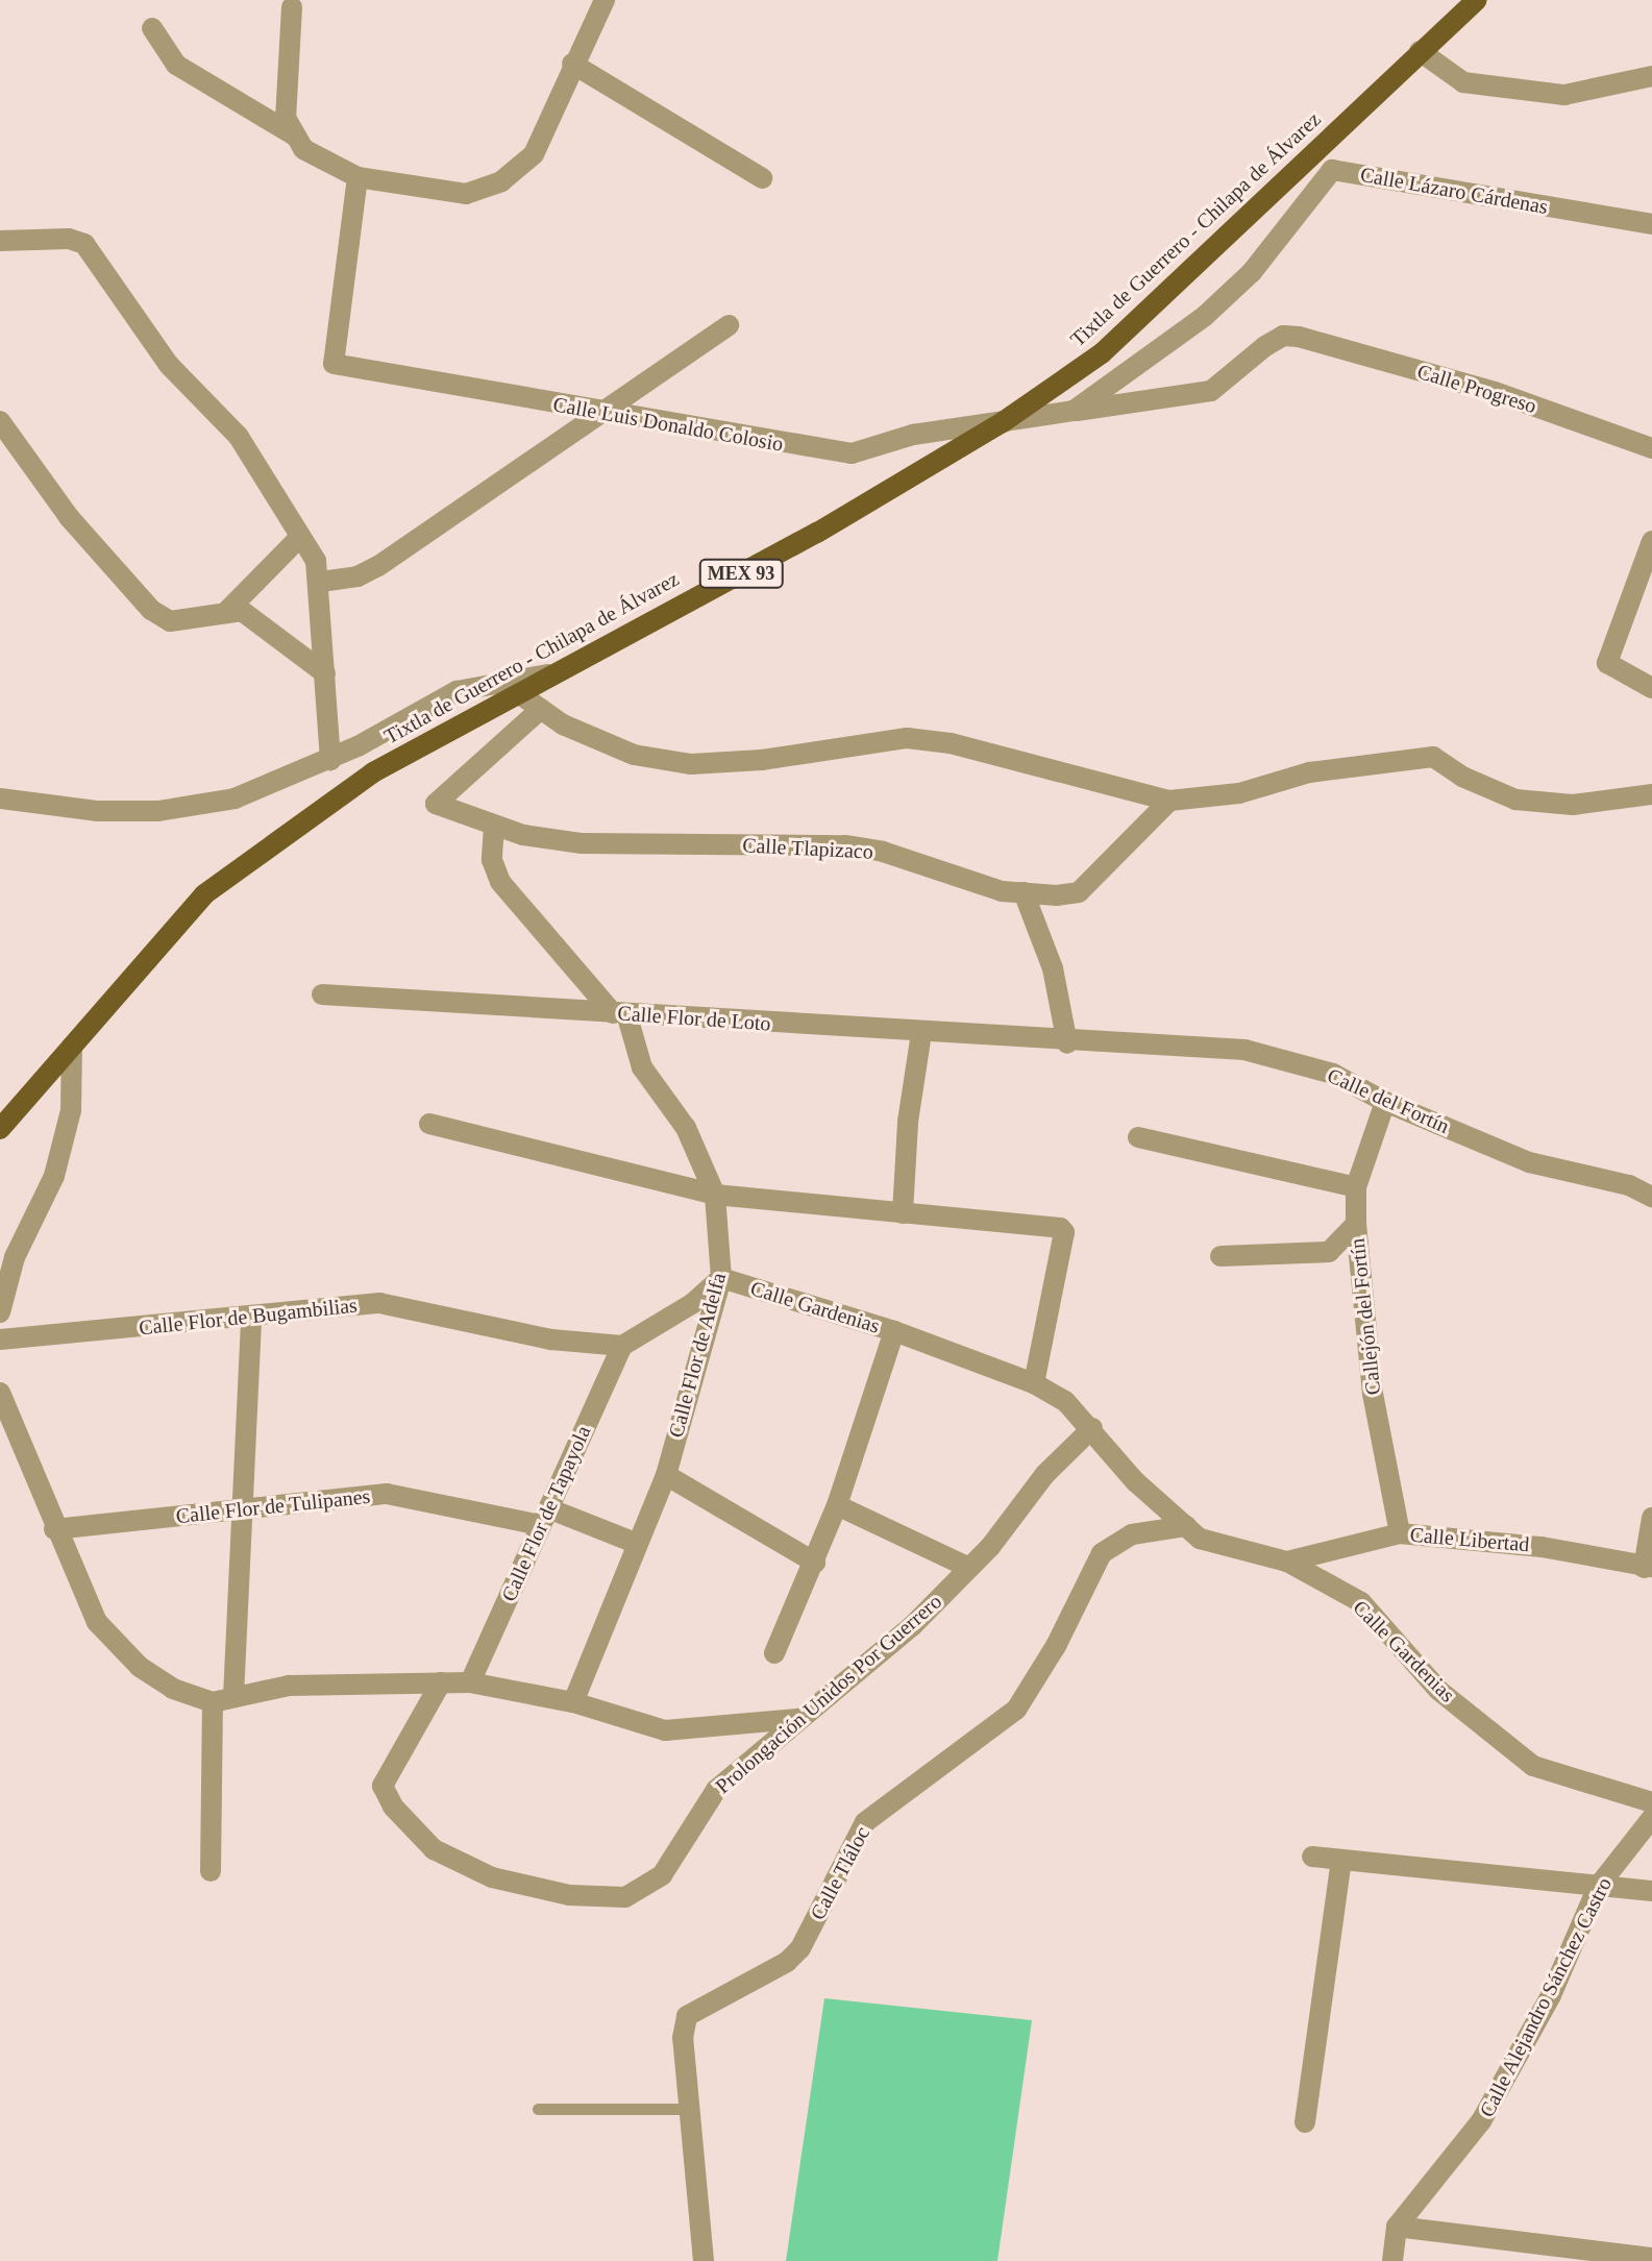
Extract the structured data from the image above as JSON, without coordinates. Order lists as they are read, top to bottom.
{
  "streets": {
    "main road": ["Tixtla de Guerrero - Chilapa de Álvarez", "MEX 93"],
    "street": [
      "Calle Lázaro Cárdenas",
      "Calle Progreso",
      "Calle Luis Donaldo Colosio",
      "Calle Tlapizaco",
      "Calle Flor de Loto",
      "Calle del Fortín",
      "Calle Gardenias",
      "Calle Flor de Bugambilias",
      "Callejón del Fortín",
      "Calle Flor de Adelfa",
      "Calle Flor de Tulipanes",
      "Calle Flor de Tapayola",
      "Calle Libertad",
      "Prolongación Unidos Por Guerrero",
      "Calle Tláloc",
      "Calle Alejandro Sánchez Castro"
    ]
  },
  "crossings": [
    ["Calle Lázaro Cárdenas", "Tixtla de Guerrero - Chilapa de Álvarez"],
    ["Calle Lázaro Cárdenas", "Calle Progreso"],
    ["Calle Lázaro Cárdenas", "Calle Luis Donaldo Colosio"],
    ["Tixtla de Guerrero - Chilapa de Álvarez", "Calle Luis Donaldo Colosio"],
    ["Calle Tlapizaco", "Calle Flor de Adelfa"],
    ["Calle Flor de Loto", "Calle del Fortín"],
    ["Calle Flor de Loto", "Calle Flor de Adelfa"],
    ["Calle del Fortín", "Callejón del Fortín"],
    ["Calle Gardenias", "Calle Flor de Adelfa"],
    ["Calle Gardenias", "Calle Libertad"],
    ["Calle Gardenias", "Prolongación Unidos Por Guerrero"],
    ["Calle Gardenias", "Calle Tláloc"],
    ["Calle Flor de Bugambilias", "Calle Flor de Tapayola"],
    ["Callejón del Fortín", "Calle Libertad"],
    ["Calle Flor de Adelfa", "Calle Flor de Tulipanes"],
    ["Calle Flor de Tulipanes", "Calle Flor de Tapayola"]
  ]
}
